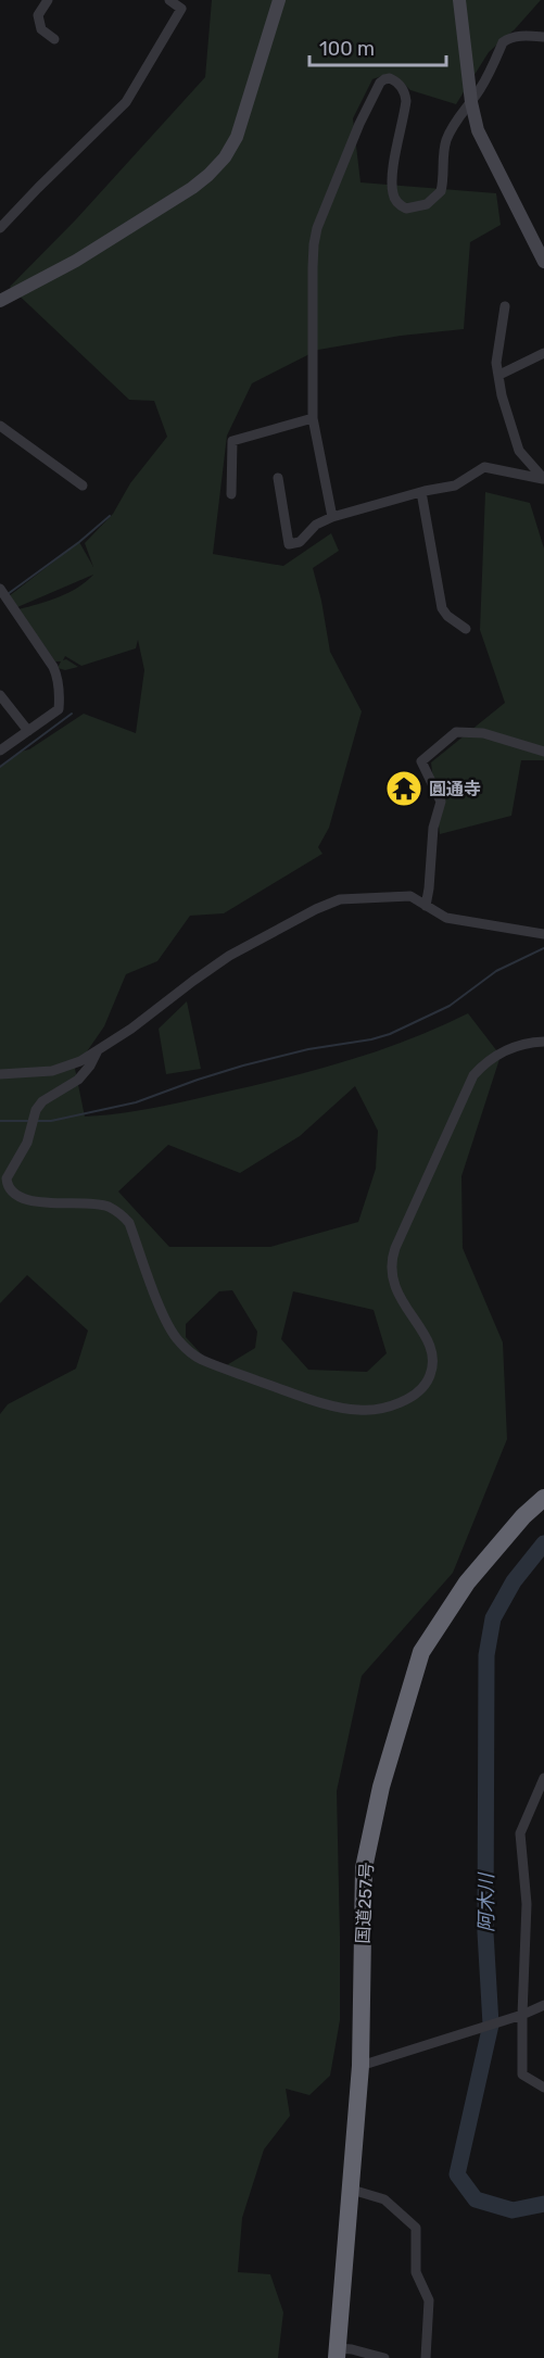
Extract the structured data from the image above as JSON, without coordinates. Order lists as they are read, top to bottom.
{
  "streets": {
    "highway": ["国道257号"]
  },
  "water": ["阿木川"],
  "places": {
    "temple": ["圓通寺"]
  },
  "scale_bar": "100 m"
}
